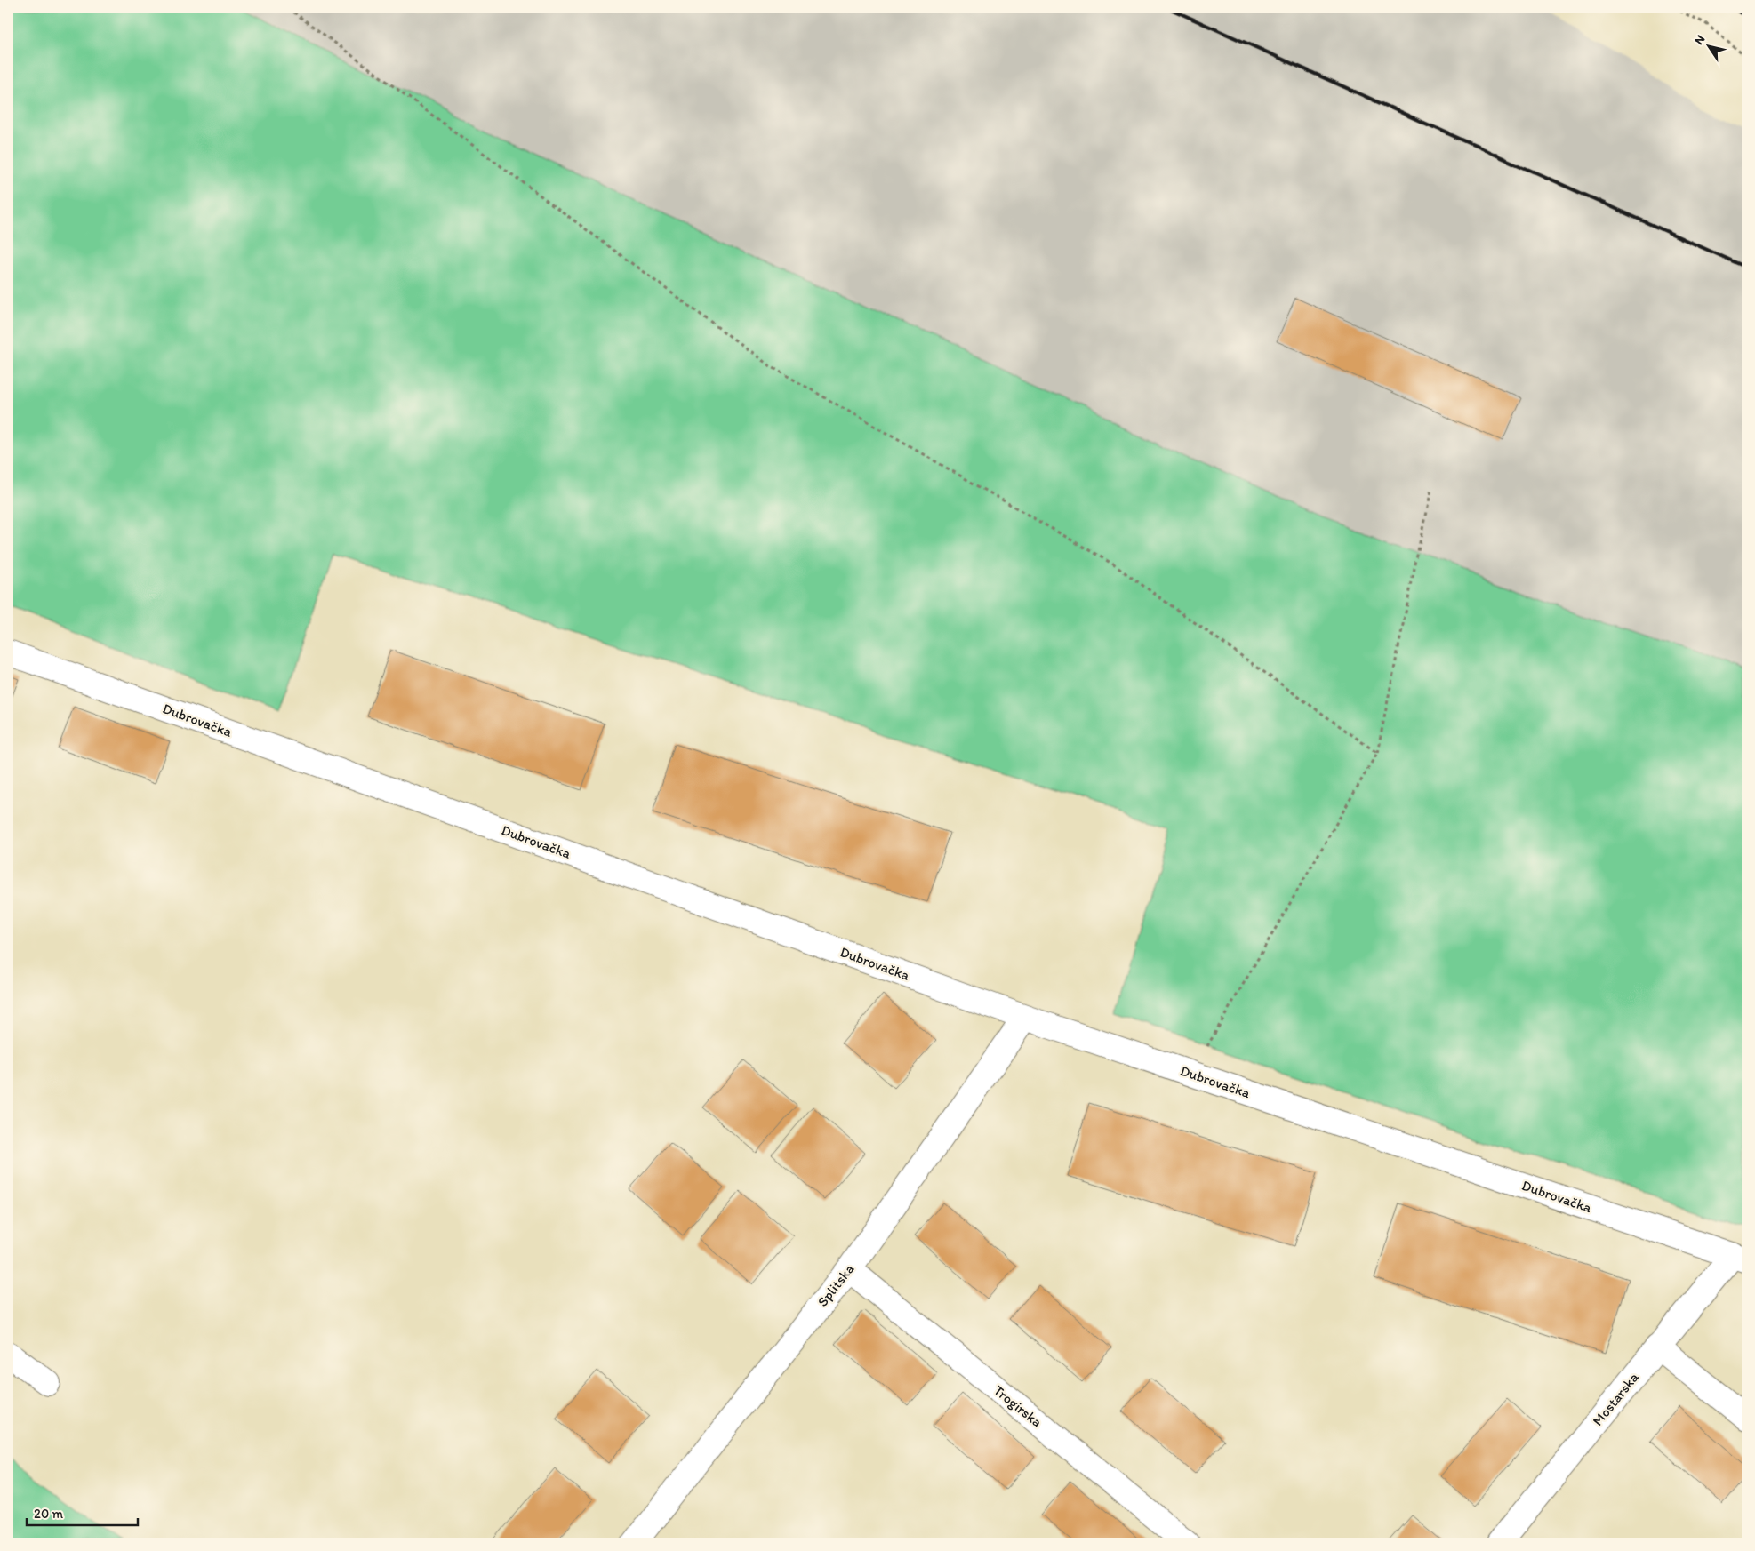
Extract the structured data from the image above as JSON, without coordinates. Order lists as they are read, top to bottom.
{
  "streets": {
    "street": [
      "Dubrovačka",
      "Splitska",
      "Mostarska",
      "Trogirska"
    ]
  },
  "crossings": [
    ["Dubrovačka", "Splitska"],
    ["Dubrovačka", "Mostarska"],
    ["Splitska", "Trogirska"]
  ],
  "scale_bar": "20 m",
  "north": "top left"
}
